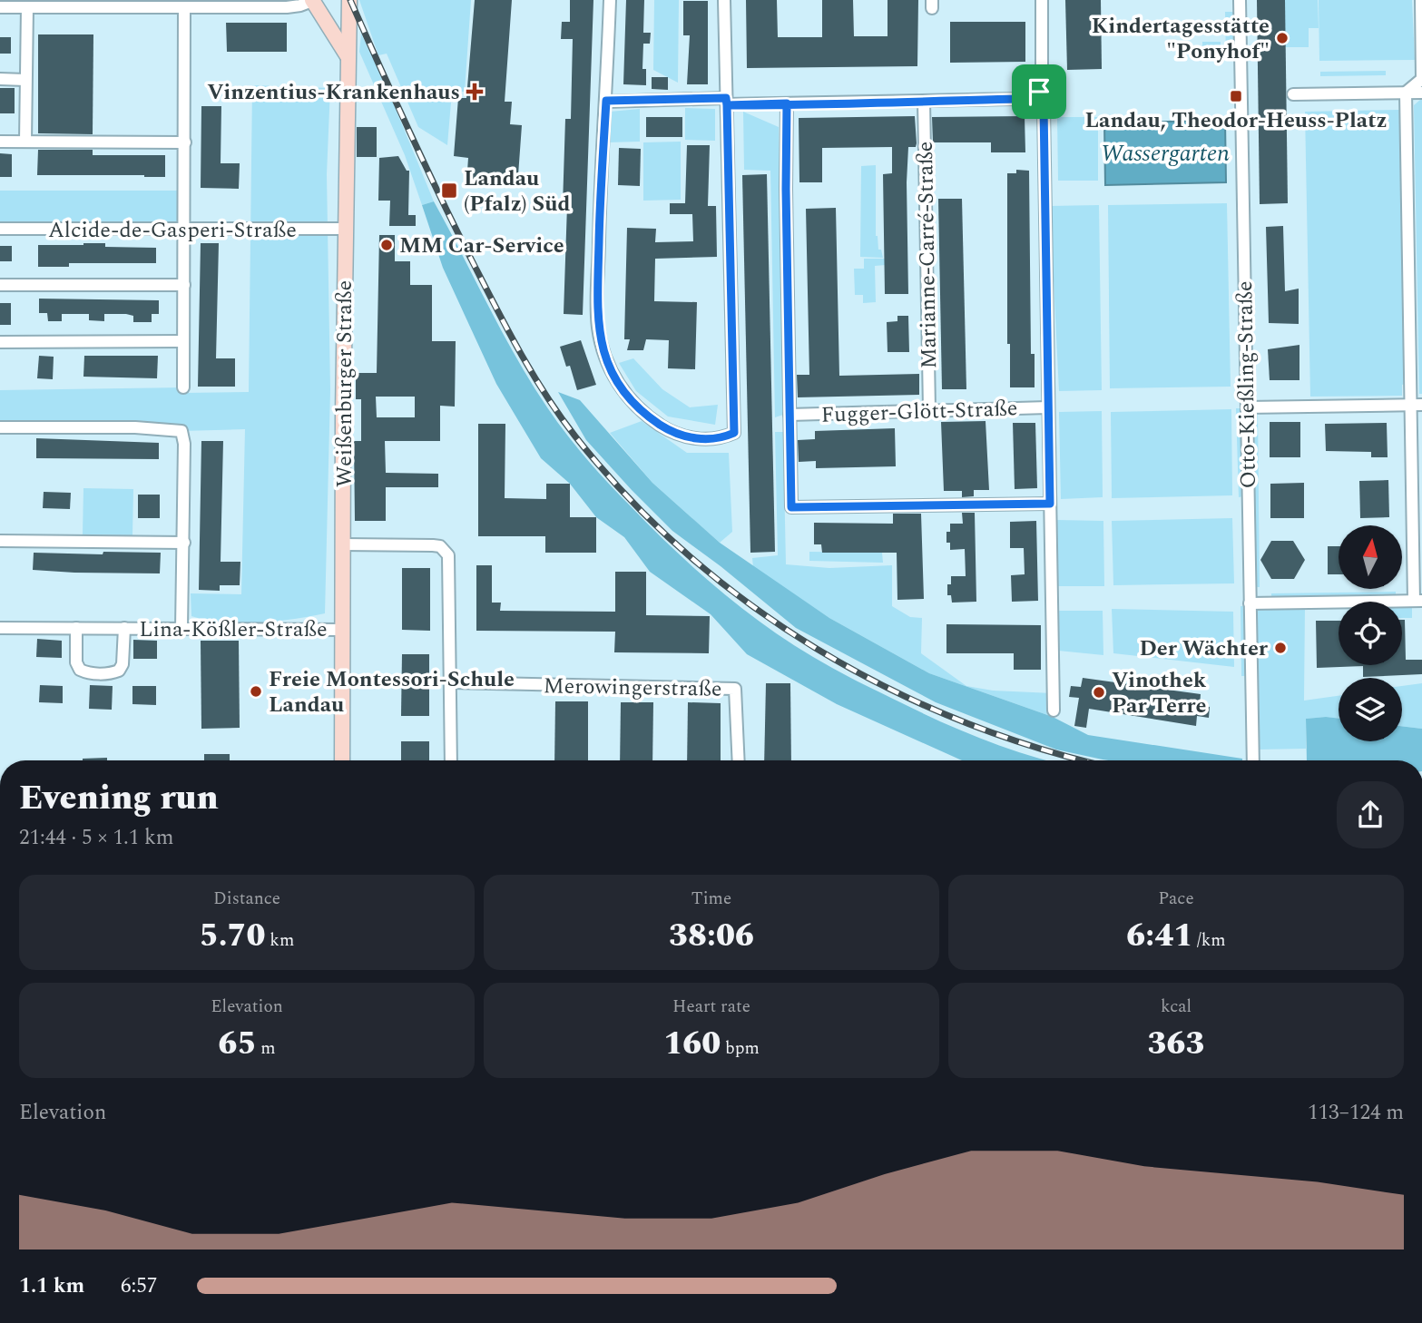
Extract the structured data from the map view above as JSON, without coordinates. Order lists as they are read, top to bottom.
{
  "streets": {
    "street": [
      "Alcide-de-Gasperi-Straße",
      "Marianne-Carré-Straße",
      "Weißenburger Straße",
      "Otto-Kießling-Straße",
      "Fugger-Glött-Straße",
      "Lina-Kößler-Straße",
      "Merowingerstraße"
    ]
  },
  "crossings": [
    ["Alcide-de-Gasperi-Straße", "Weißenburger Straße"],
    ["Marianne-Carré-Straße", "Fugger-Glött-Straße"],
    ["Weißenburger Straße", "Lina-Kößler-Straße"]
  ],
  "water": ["Wassergarten"],
  "places": {
    "other": [
      "Kindertagesstätte \"Ponyhof\"",
      "MM Car-Service",
      "Der Wächter",
      "Freie Montessori-Schule Landau",
      "Vinothek Par Terre"
    ],
    "health": ["Vinzentius-Krankenhaus"],
    "transit": ["Landau, Theodor-Heuss-Platz", "Landau (Pfalz) Süd"]
  },
  "north": "top",
  "page": {
    "heading": ["Evening run", "21:44 · 5 × 1.1 km"],
    "stats": [
      ["Distance", "5.70 km"],
      ["Time", "38:06"],
      ["Pace", "6:41 /km"],
      ["Elevation", "65 m"],
      ["Heart rate", "160 bpm"],
      ["kcal", "363"]
    ],
    "chart": ["Elevation", "113–124 m"],
    "list": [
      {
        "name": "1.1 km",
        "note": "6:57"
      }
    ]
  }
}
